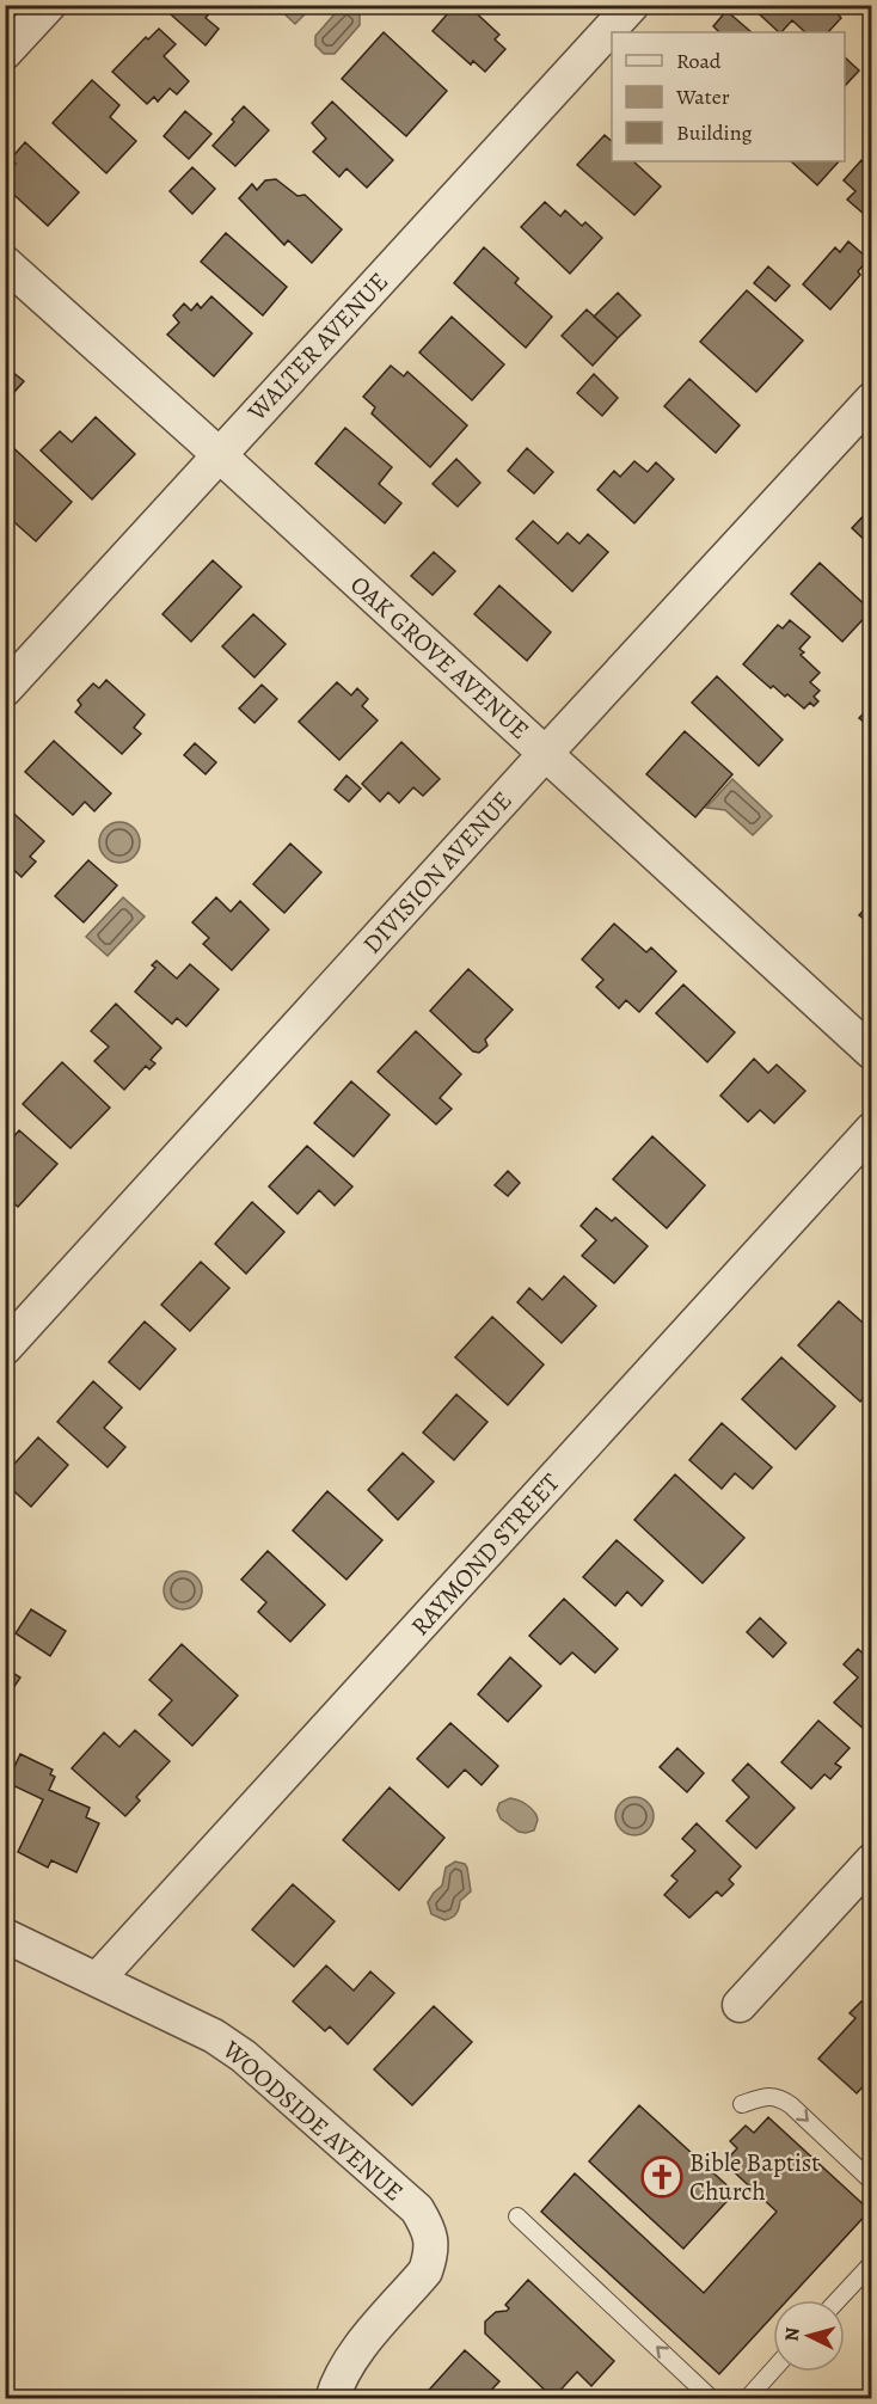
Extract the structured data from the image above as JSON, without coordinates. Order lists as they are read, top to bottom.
{
  "streets": {
    "street": [
      "WALTER AVENUE",
      "OAK GROVE AVENUE",
      "DIVISION AVENUE",
      "RAYMOND STREET",
      "WOODSIDE AVENUE"
    ]
  },
  "crossings": [
    ["WALTER AVENUE", "OAK GROVE AVENUE"],
    ["OAK GROVE AVENUE", "DIVISION AVENUE"],
    ["RAYMOND STREET", "WOODSIDE AVENUE"]
  ],
  "places": {
    "church": ["Bible Baptist Church"]
  },
  "legend": ["Road", "Water", "Building"],
  "north": "left"
}
